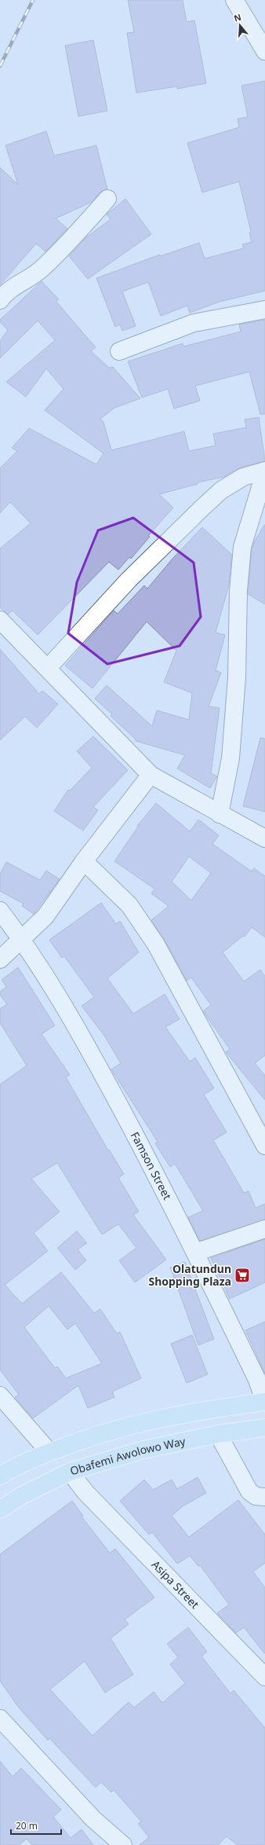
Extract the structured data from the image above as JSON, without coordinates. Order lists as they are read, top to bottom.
{
  "streets": {
    "main road": ["Obafemi Awolowo Way"],
    "street": ["Famson Street", "Asipa Street"]
  },
  "crossings": [
    ["Obafemi Awolowo Way", "Asipa Street"]
  ],
  "places": {
    "supermarket": ["Olatundun Shopping Plaza"]
  },
  "scale_bar": "20 m",
  "north": "top"
}
